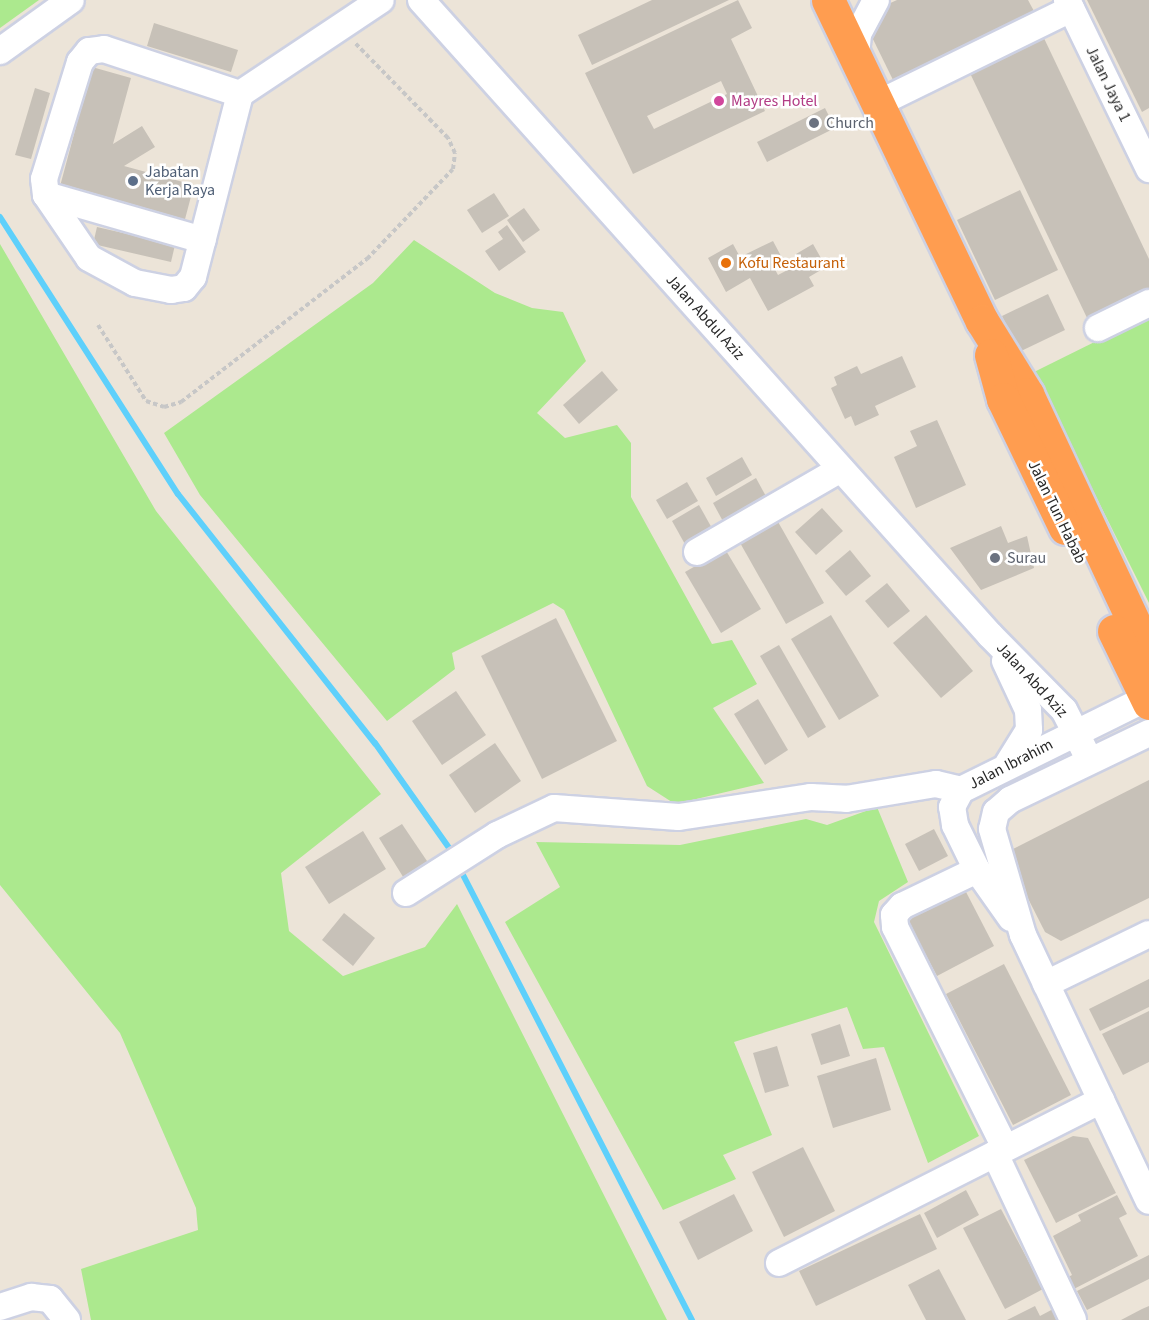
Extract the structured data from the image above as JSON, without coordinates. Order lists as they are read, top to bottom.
{
  "streets": {
    "highway": ["Jalan Tun Habab"],
    "street": [
      "Jalan Jaya 1",
      "Jalan Abdul Aziz",
      "Jalan Abd Aziz",
      "Jalan Ibrahim"
    ]
  },
  "crossings": [
    ["Jalan Abdul Aziz", "Jalan Abd Aziz"],
    ["Jalan Tun Habab", "Jalan Ibrahim"],
    ["Jalan Abd Aziz", "Jalan Ibrahim"]
  ],
  "places": [
    "Mayres Hotel",
    "Church",
    "Jabatan Kerja Raya",
    "Kofu Restaurant",
    "Surau"
  ]
}
